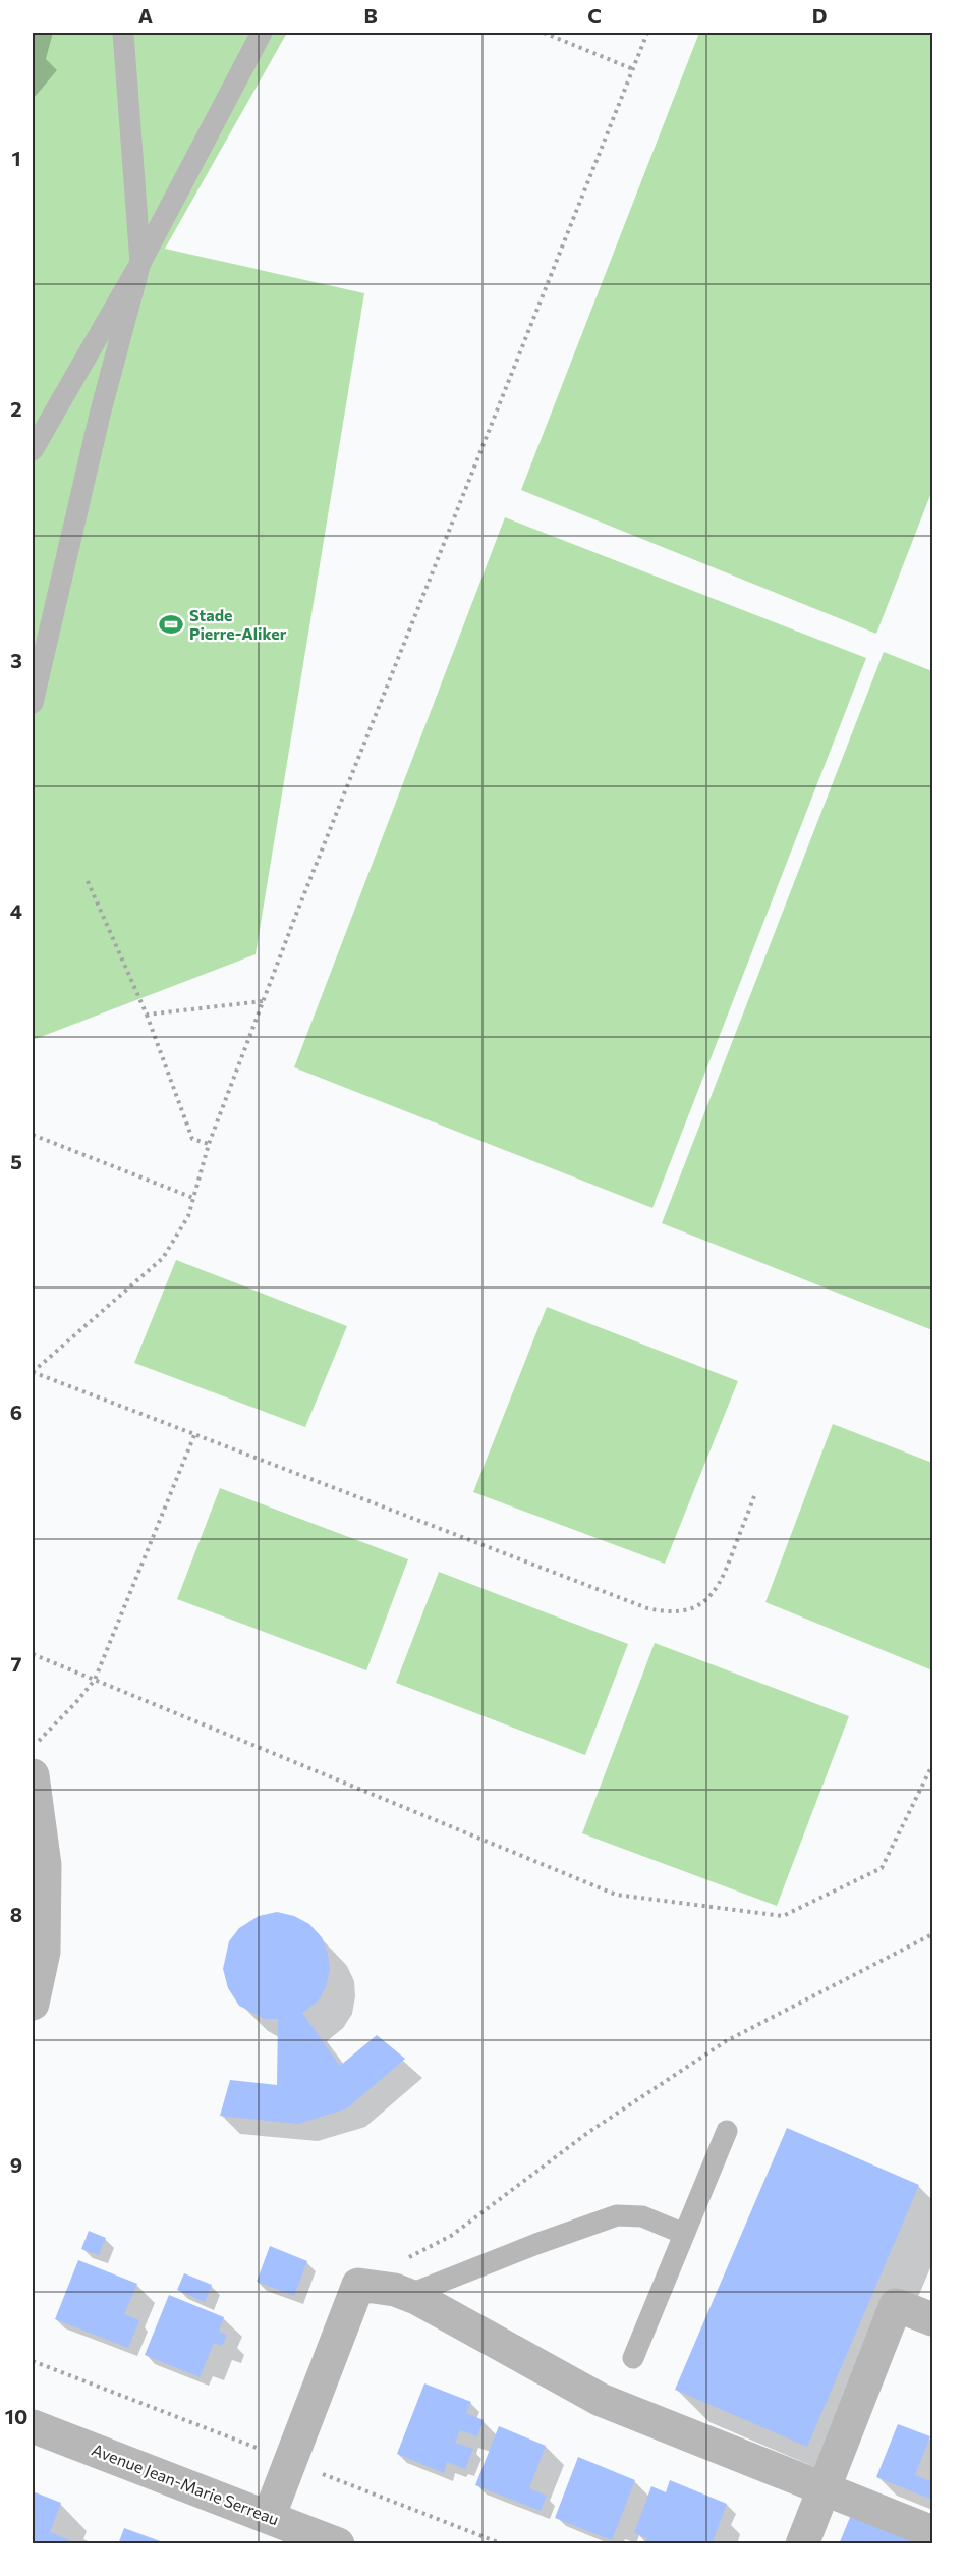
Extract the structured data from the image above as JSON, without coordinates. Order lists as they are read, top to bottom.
{
  "streets": {
    "street": ["Avenue Jean-Marie Serreau"]
  },
  "places": {
    "sports": ["Stade Pierre-Aliker"]
  },
  "grid": {
    "columns": [
      "A",
      "B",
      "C",
      "D"
    ],
    "rows": [
      "1",
      "2",
      "3",
      "4",
      "5",
      "6",
      "7",
      "8",
      "9",
      "10"
    ]
  }
}
